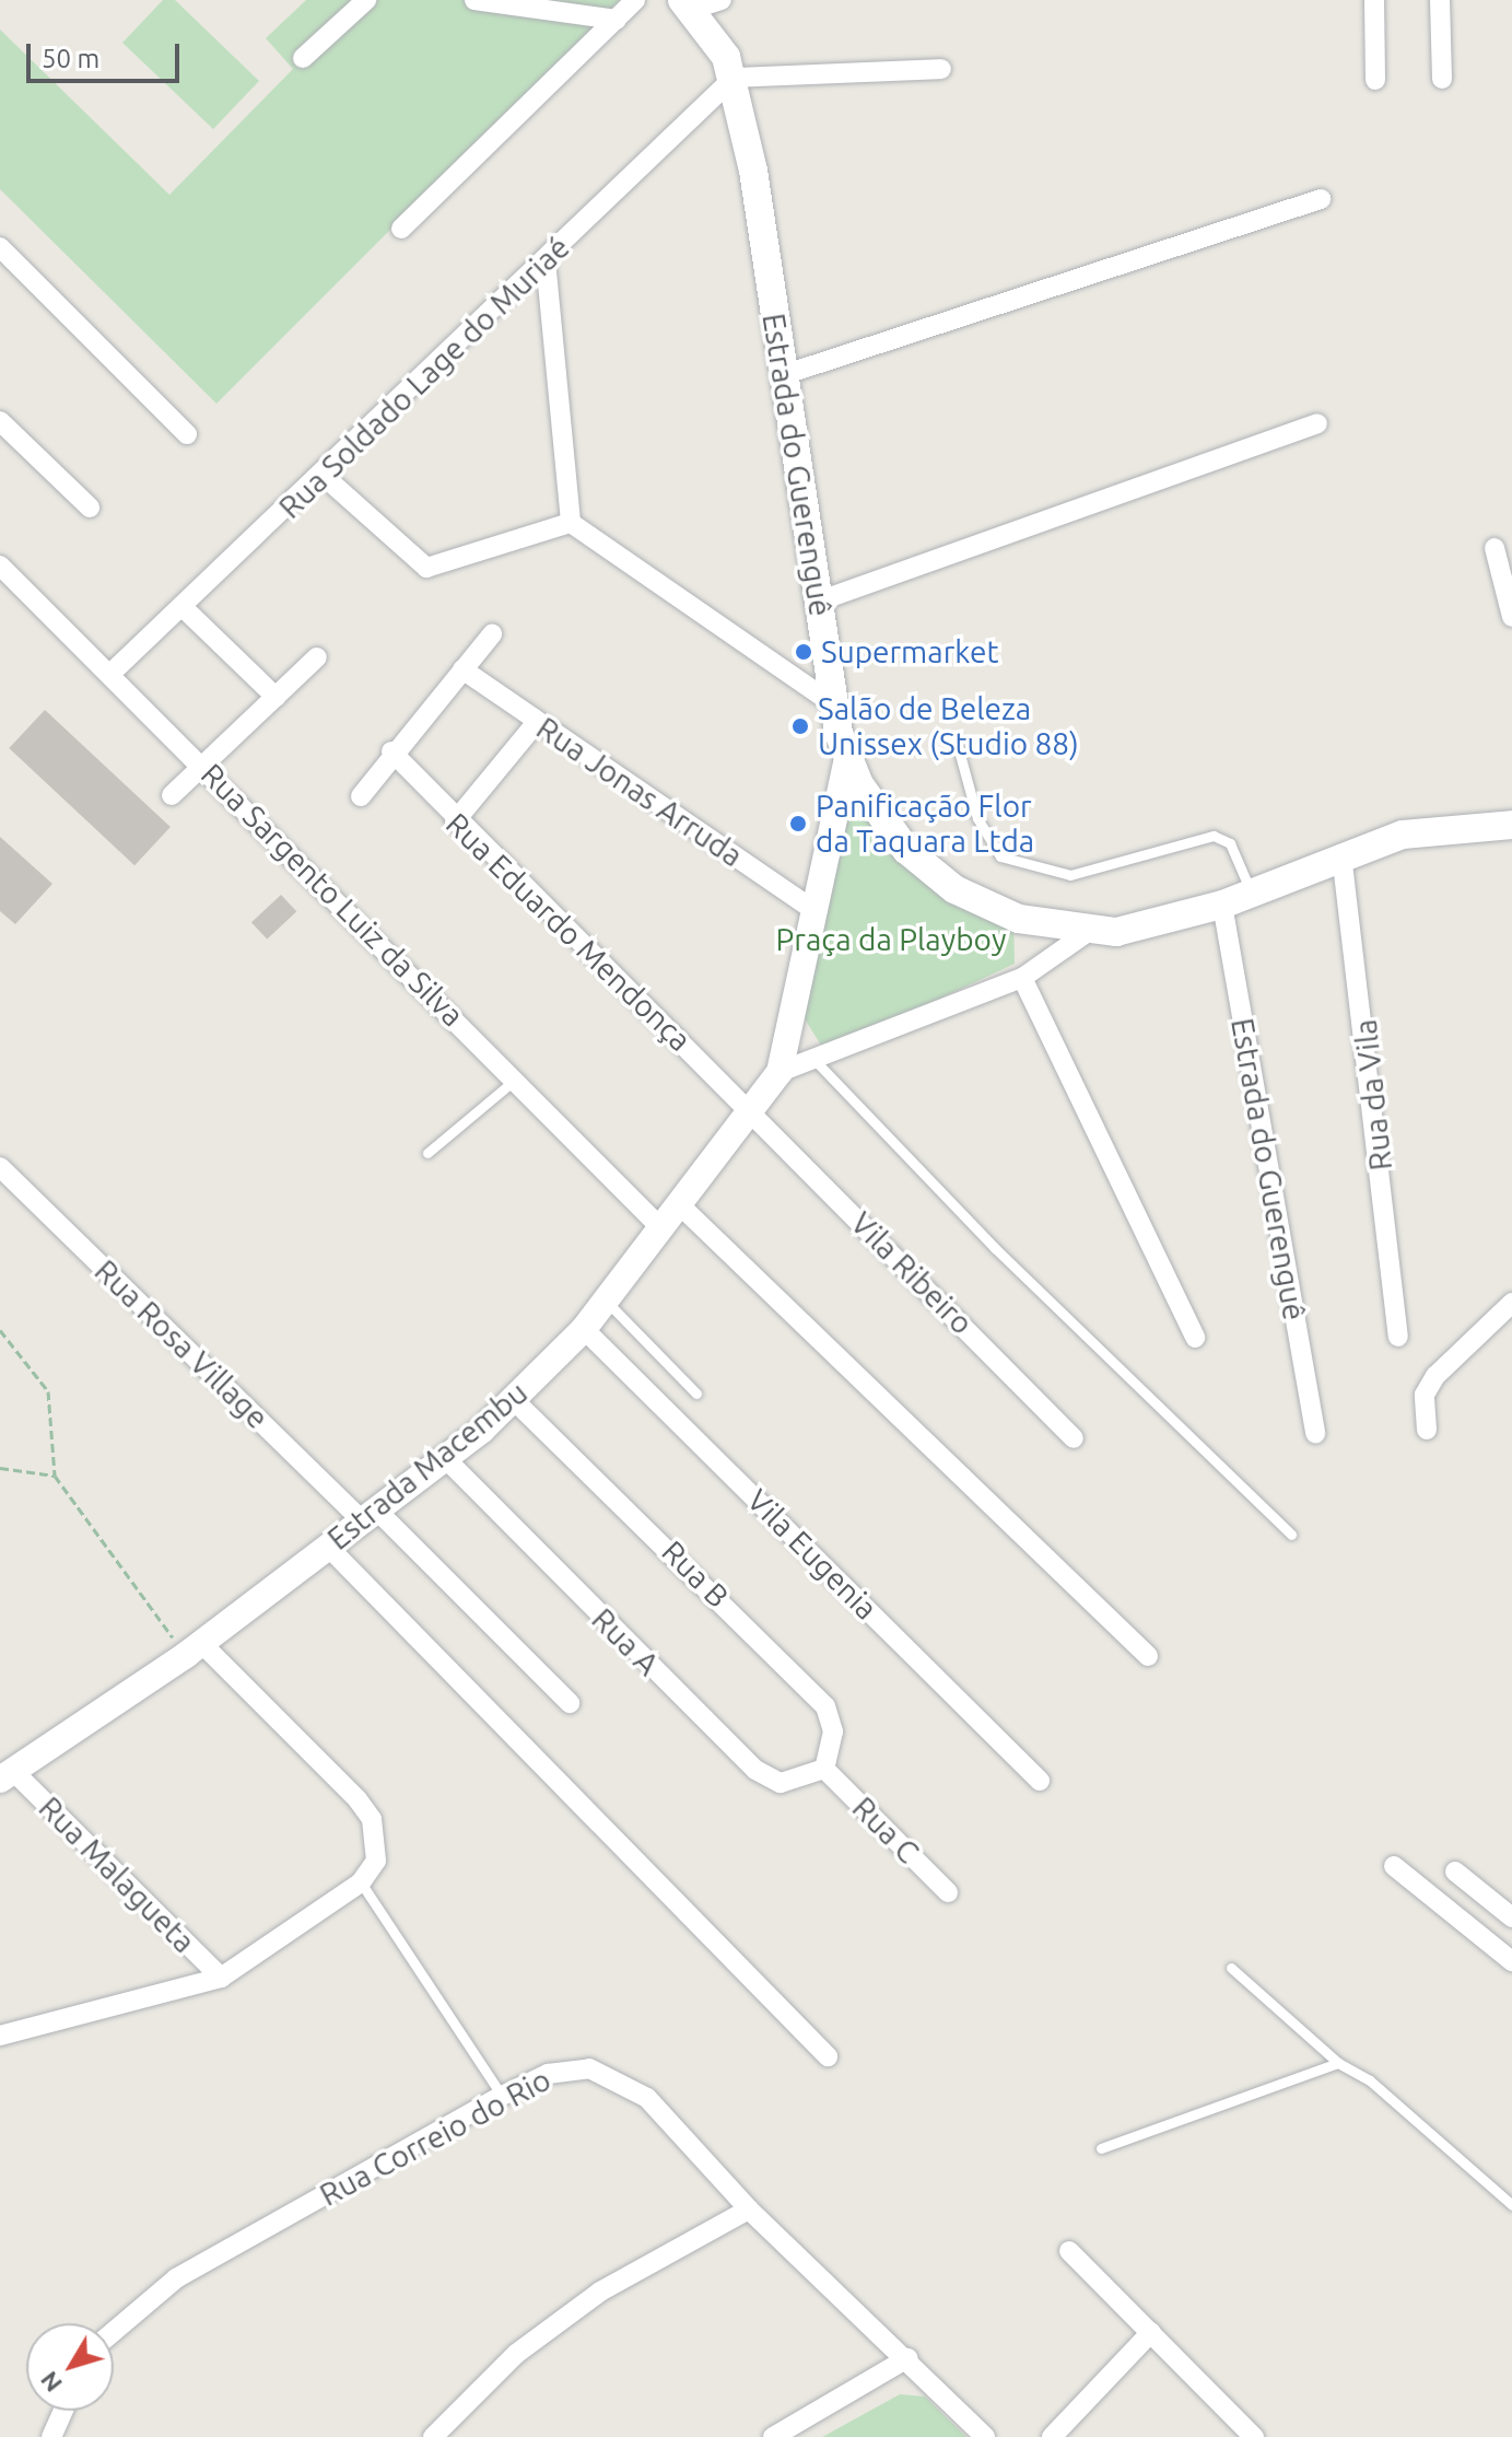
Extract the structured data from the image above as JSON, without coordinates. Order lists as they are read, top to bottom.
{
  "streets": {
    "main road": ["Estrada do Guerenguê"],
    "street": [
      "Rua Soldado Lage do Muriaé",
      "Rua Jonas Arruda",
      "Rua Sargento Luiz da Silva",
      "Rua Eduardo Mendonça",
      "Rua da Vila",
      "Vila Ribeiro",
      "Rua Rosa Village",
      "Estrada Macembu",
      "Vila Eugenia",
      "Rua B",
      "Rua A",
      "Rua C",
      "Rua Malagueta",
      "Rua Correio do Rio"
    ]
  },
  "crossings": [
    ["Rua Soldado Lage do Muriaé", "Estrada do Guerenguê"],
    ["Rua Soldado Lage do Muriaé", "Rua Sargento Luiz da Silva"],
    ["Estrada do Guerenguê", "Rua da Vila"],
    ["Estrada do Guerenguê", "Estrada Macembu"],
    ["Rua Jonas Arruda", "Estrada Macembu"],
    ["Rua Sargento Luiz da Silva", "Estrada Macembu"],
    ["Rua Eduardo Mendonça", "Vila Ribeiro"],
    ["Rua Eduardo Mendonça", "Estrada Macembu"],
    ["Vila Ribeiro", "Estrada Macembu"],
    ["Rua Rosa Village", "Estrada Macembu"],
    ["Estrada Macembu", "Vila Eugenia"],
    ["Estrada Macembu", "Rua B"],
    ["Estrada Macembu", "Rua A"],
    ["Estrada Macembu", "Rua Malagueta"],
    ["Rua B", "Rua A"],
    ["Rua B", "Rua C"],
    ["Rua A", "Rua C"]
  ],
  "parks": ["Praça da Playboy"],
  "places": ["Supermarket", "Salão de Beleza Unissex (Studio 88)", "Panificação Flor da Taquara Ltda"],
  "scale_bar": "50 m",
  "north": "bottom left"
}
